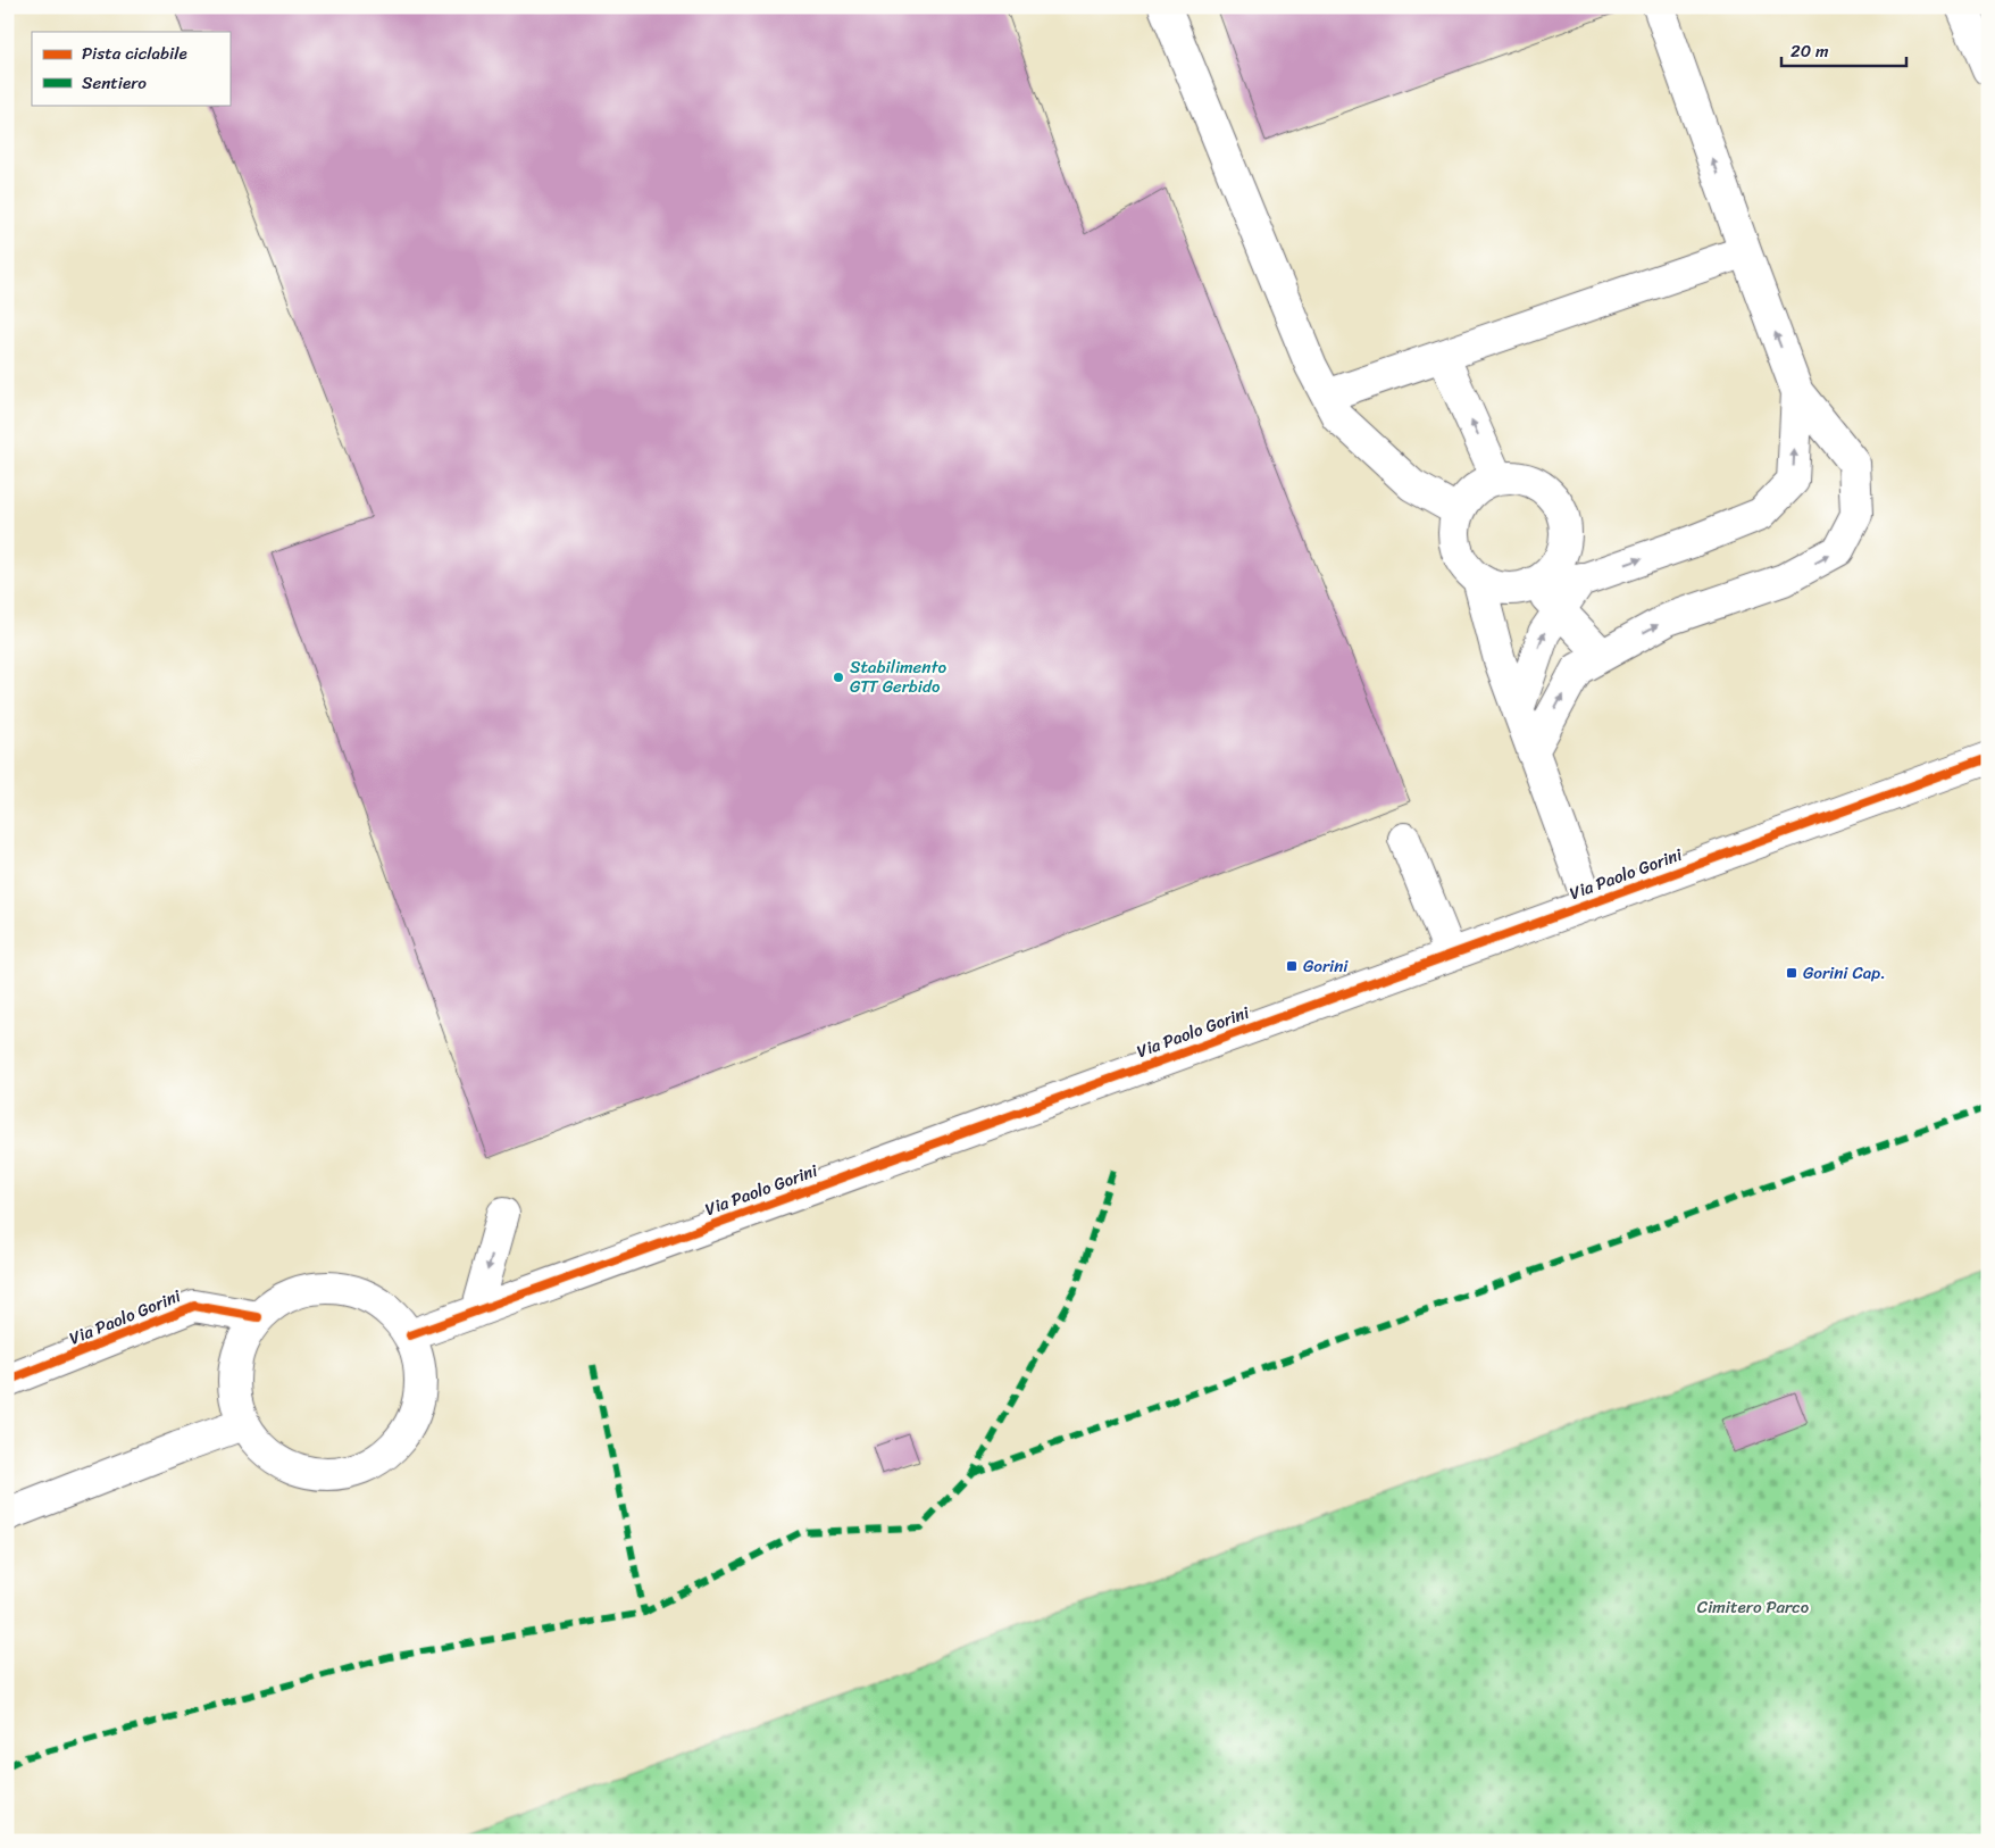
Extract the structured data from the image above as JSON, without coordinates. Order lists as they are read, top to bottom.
{
  "streets": {
    "street": ["Via Paolo Gorini"]
  },
  "parks": ["Cimitero Parco"],
  "places": {
    "other": ["Stabilimento GTT Gerbido"],
    "transit": ["Gorini", "Gorini Cap."]
  },
  "legend": ["Pista ciclabile", "Sentiero"],
  "scale_bar": "20 m"
}
